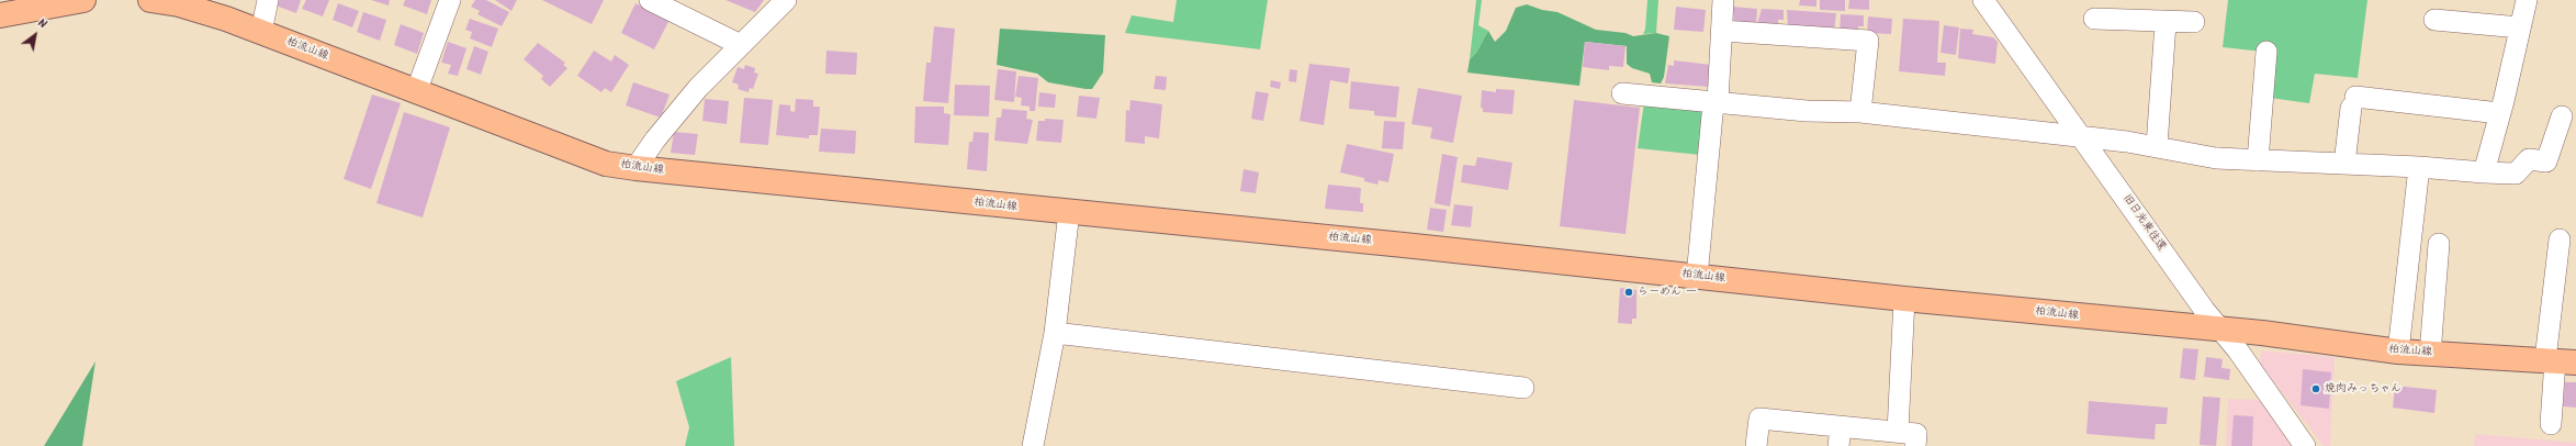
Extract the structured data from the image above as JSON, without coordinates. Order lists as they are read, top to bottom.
{
  "streets": {
    "main road": ["柏流山線"],
    "street": ["旧日光東往還"]
  },
  "crossings": [
    ["柏流山線", "旧日光東往還"]
  ],
  "places": ["らーめん 一", "焼肉みっちゃん"],
  "north": "top right"
}
